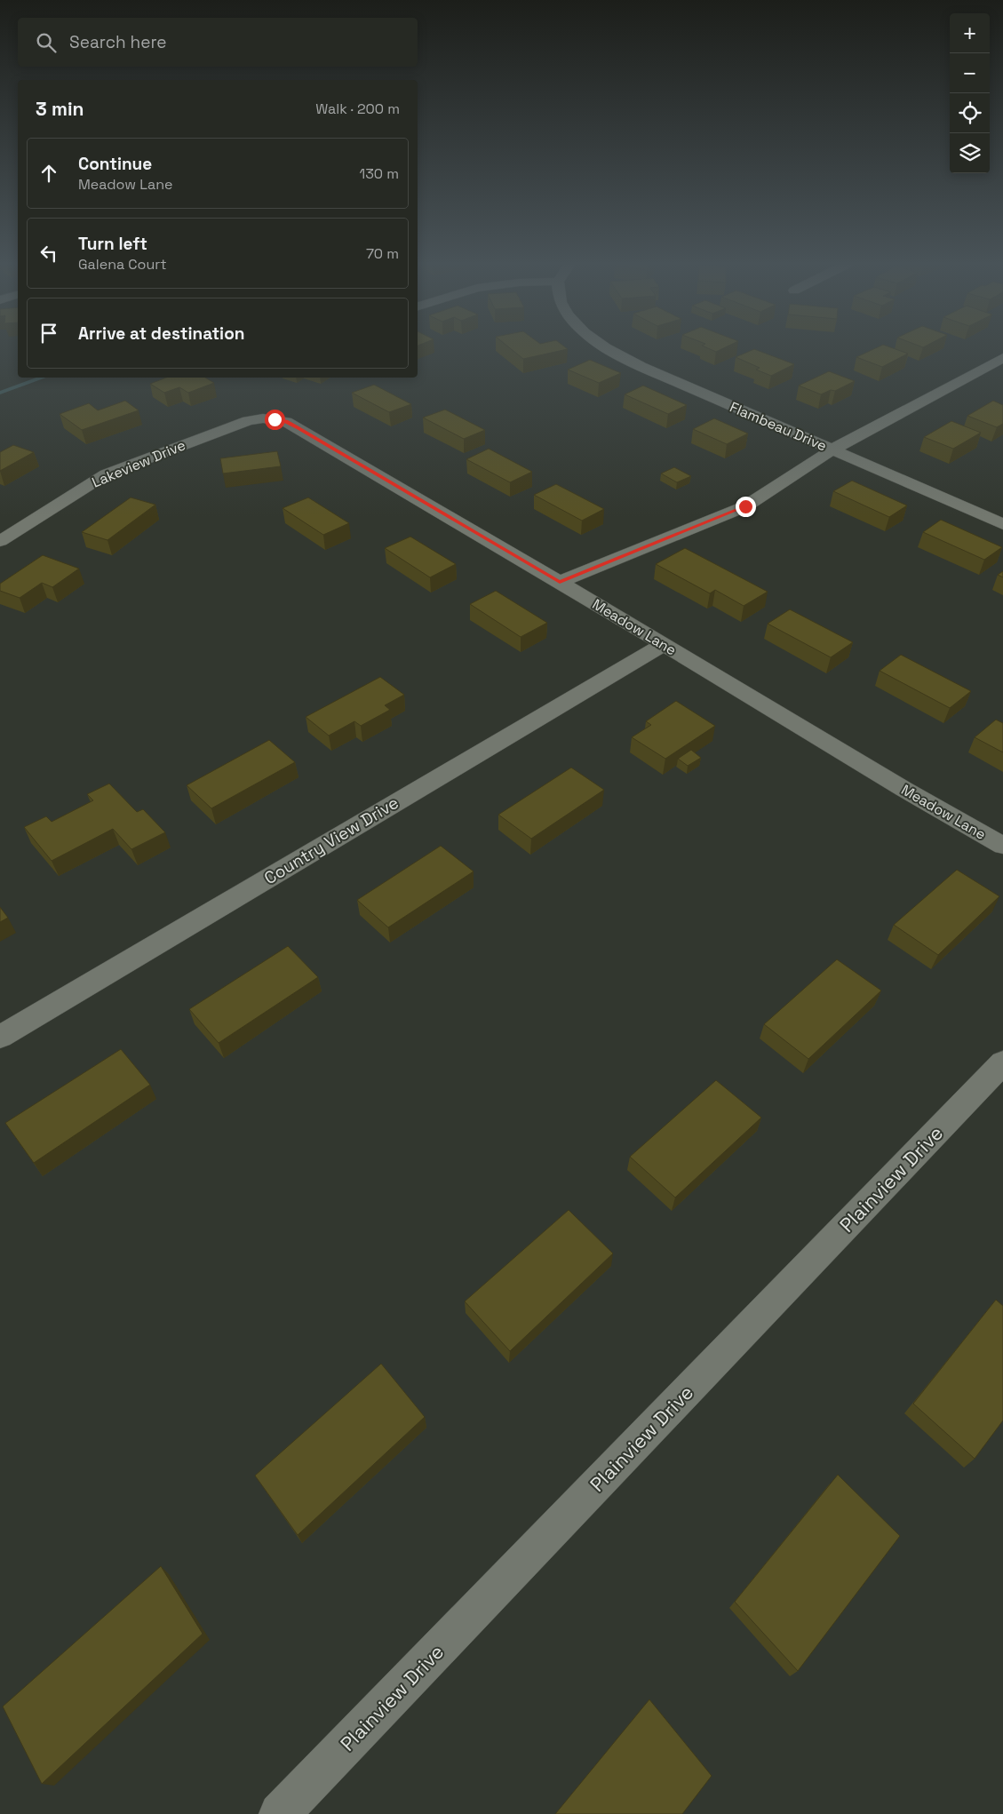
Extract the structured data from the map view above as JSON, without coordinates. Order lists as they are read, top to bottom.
{
  "streets": {
    "street": [
      "Flambeau Drive",
      "Lakeview Drive",
      "Meadow Lane",
      "Country View Drive",
      "Plainview Drive"
    ]
  },
  "crossings": [
    ["Lakeview Drive", "Meadow Lane"],
    ["Meadow Lane", "Country View Drive"]
  ],
  "page": {
    "map_buttons": ["+", "−"],
    "search": "Search here",
    "heading": ["3 min", "Walk · 200 m"],
    "list": [
      ["Continue", "Meadow Lane", "130 m"],
      ["Turn left", "Galena Court", "70 m"],
      "Arrive at destination"
    ]
  }
}
